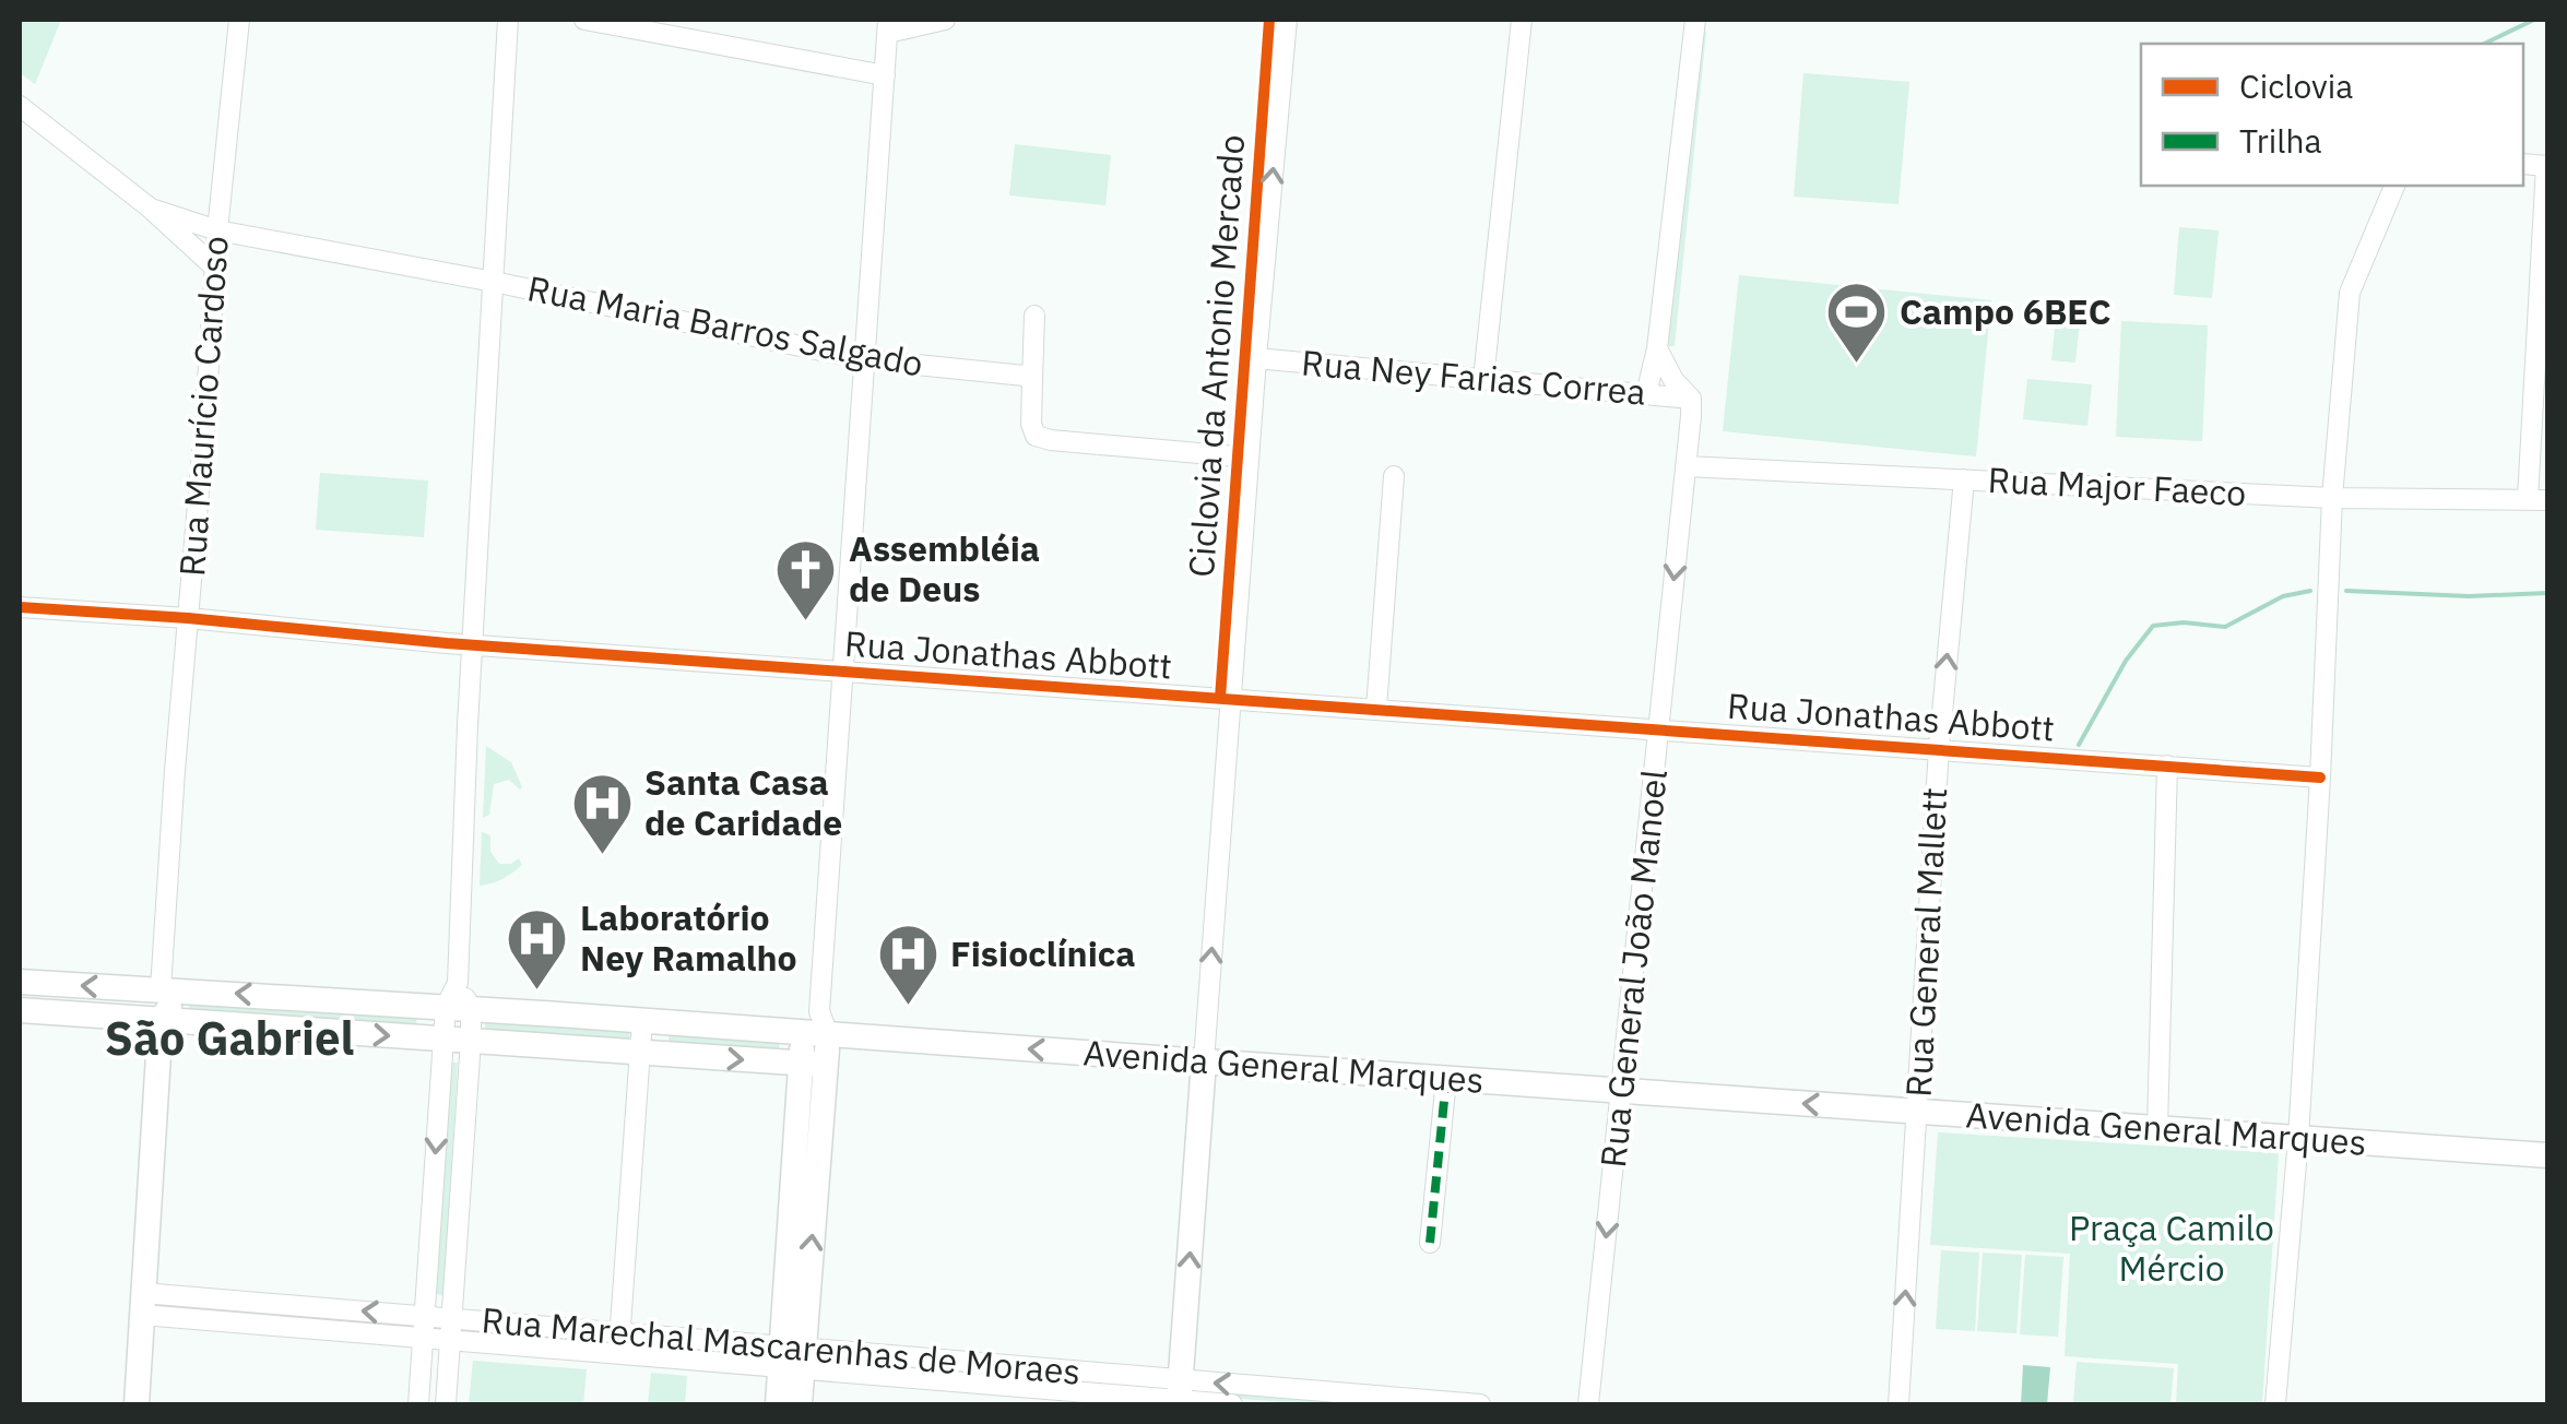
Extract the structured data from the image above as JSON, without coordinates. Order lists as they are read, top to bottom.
{
  "streets": {
    "main road": ["Rua Maurício Cardoso", "Avenida General Marques"],
    "street": [
      "Rua Maria Barros Salgado",
      "Rua Ney Farias Correa",
      "Rua Major Faeco",
      "Rua Jonathas Abbott",
      "Rua General Mallett",
      "Rua General João Manoel",
      "Rua Marechal Mascarenhas de Moraes"
    ],
    "cycle path": ["Ciclovia da Antonio Mercado"]
  },
  "crossings": [
    ["Rua Maria Barros Salgado", "Rua Maurício Cardoso"],
    ["Rua Ney Farias Correa", "Rua General João Manoel"],
    ["Rua Maurício Cardoso", "Rua Jonathas Abbott"],
    ["Rua Maurício Cardoso", "Avenida General Marques"],
    ["Rua Maurício Cardoso", "Rua Marechal Mascarenhas de Moraes"],
    ["Rua Major Faeco", "Rua General Mallett"],
    ["Rua Major Faeco", "Rua General João Manoel"],
    ["Rua Jonathas Abbott", "Rua General Mallett"],
    ["Rua Jonathas Abbott", "Rua General João Manoel"],
    ["Rua General Mallett", "Avenida General Marques"],
    ["Rua General João Manoel", "Avenida General Marques"]
  ],
  "one_way": ["Rua General Mallett", "Rua General João Manoel", "Avenida General Marques"],
  "districts": ["São Gabriel"],
  "parks": ["Praça Camilo Mércio"],
  "places": {
    "sports": ["Campo 6BEC"],
    "church": ["Assembléia de Deus"],
    "hospital": ["Santa Casa de Caridade", "Laboratório Ney Ramalho", "Fisioclínica"]
  },
  "legend": ["Ciclovia", "Trilha"]
}
